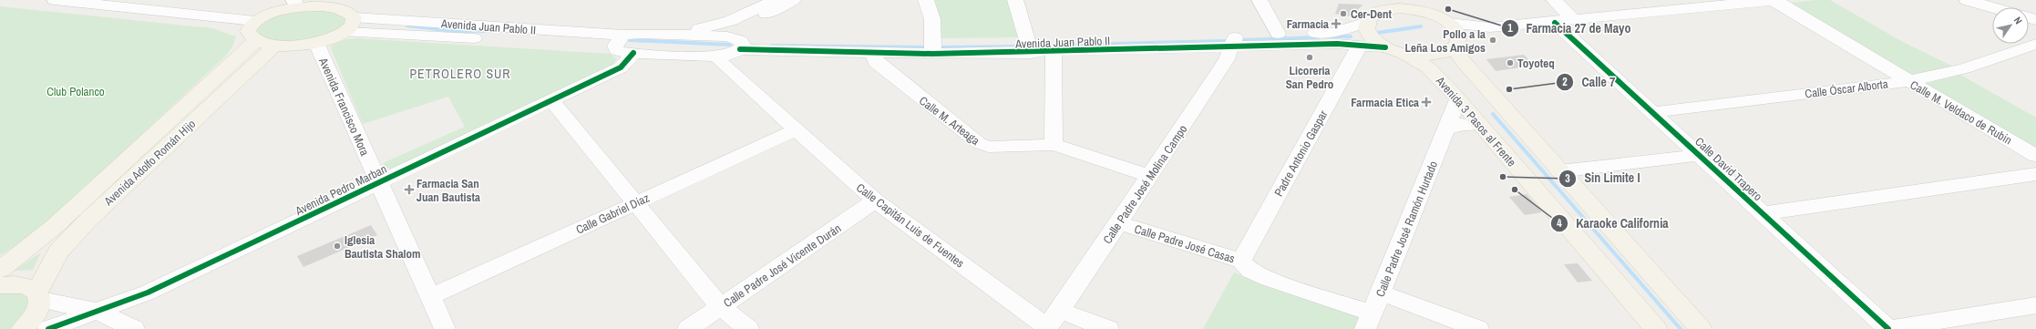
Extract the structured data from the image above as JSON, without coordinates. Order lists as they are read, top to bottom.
{
  "streets": {
    "main road": ["Avenida 3 Pasos al Frente", "Avenida Adolfo Román Hijo"],
    "street": [
      "Avenida Juan Pablo II",
      "Calle Óscar Alborta",
      "Avenida Francisco Mora",
      "Calle M. Veldaco de Rubin",
      "Calle M. Arteaga",
      "Padre Antonio Gaspar",
      "Calle David Trapero",
      "Calle Padre José Molina Campo",
      "Avenida Pedro Marban",
      "Calle Gabriel Diaz",
      "Calle Capitán Luis de Fuentes",
      "Calle Padre José Ramón Hurtado",
      "Calle Padre José Casas",
      "Calle Padre José Vicente Durán"
    ]
  },
  "crossings": [
    ["Avenida Juan Pablo II", "Calle M. Arteaga"],
    ["Avenida Juan Pablo II", "Padre Antonio Gaspar"],
    ["Avenida Juan Pablo II", "Calle Padre José Molina Campo"],
    ["Calle Óscar Alborta", "Calle M. Veldaco de Rubin"],
    ["Calle Óscar Alborta", "Calle David Trapero"],
    ["Avenida Francisco Mora", "Avenida Pedro Marban"],
    ["Avenida Francisco Mora", "Calle Gabriel Diaz"],
    ["Calle M. Arteaga", "Calle Padre José Molina Campo"],
    ["Avenida 3 Pasos al Frente", "Calle Padre José Ramón Hurtado"],
    ["Padre Antonio Gaspar", "Calle Padre José Casas"],
    ["Calle Padre José Molina Campo", "Calle Capitán Luis de Fuentes"],
    ["Calle Padre José Molina Campo", "Calle Padre José Casas"],
    ["Calle Gabriel Diaz", "Calle Capitán Luis de Fuentes"],
    ["Calle Capitán Luis de Fuentes", "Calle Padre José Vicente Durán"],
    ["Calle Padre José Ramón Hurtado", "Calle Padre José Casas"]
  ],
  "districts": ["PETROLERO SUR"],
  "parks": ["Club Polanco"],
  "places": {
    "other": [
      "Farmacia 27 de Mayo",
      "Cer-Dent",
      "Pollo a la Leña Los Amigos",
      "Licoreria San Pedro",
      "Toyoteq",
      "Calle 7",
      "Sin Limite I",
      "Karaoke California",
      "Iglesia Bautista Shalom"
    ],
    "health": ["Farmacia", "Farmacia Etica", "Farmacia San Juan Bautista"]
  },
  "north": "top right"
}
